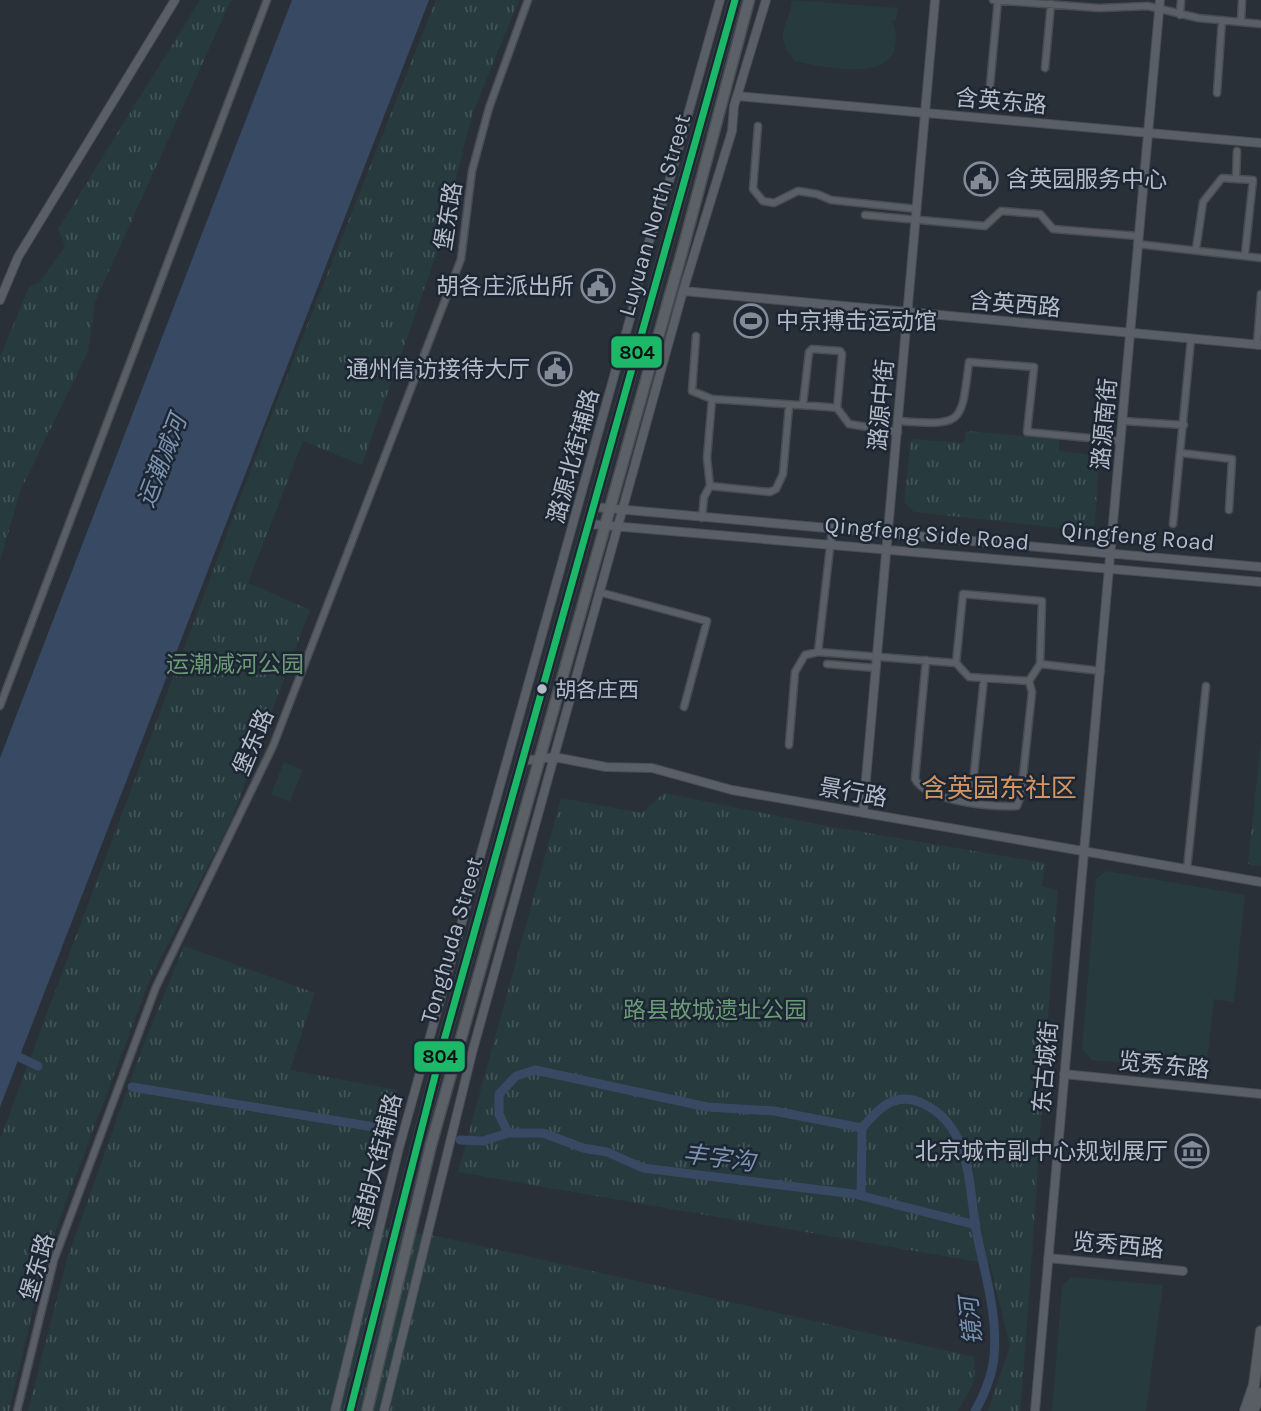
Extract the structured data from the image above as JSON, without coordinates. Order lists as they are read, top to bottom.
{
  "streets": {
    "main road": ["Luyuan North Street", "Tonghuda Street"],
    "street": [
      "含英东路",
      "堡东路",
      "含英西路",
      "潞源中街",
      "潞源南街",
      "潞源北街辅路",
      "Qingfeng Side Road",
      "Qingfeng Road",
      "景行路",
      "览秀东路",
      "东古城街",
      "通胡大街辅路",
      "览秀西路"
    ]
  },
  "crossings": [
    ["含英东路", "潞源中街"],
    ["含英东路", "潞源南街"],
    ["Luyuan North Street", "Qingfeng Side Road"],
    ["Luyuan North Street", "Qingfeng Road"],
    ["Luyuan North Street", "Tonghuda Street"],
    ["含英西路", "潞源中街"],
    ["含英西路", "潞源南街"],
    ["潞源中街", "Qingfeng Side Road"],
    ["潞源中街", "Qingfeng Road"],
    ["潞源中街", "景行路"],
    ["潞源南街", "Qingfeng Side Road"],
    ["潞源南街", "Qingfeng Road"],
    ["潞源南街", "景行路"],
    ["潞源南街", "东古城街"],
    ["潞源北街辅路", "通胡大街辅路"],
    ["景行路", "Tonghuda Street"],
    ["景行路", "东古城街"],
    ["览秀东路", "东古城街"],
    ["东古城街", "览秀西路"]
  ],
  "districts": ["含英园东社区"],
  "water": ["运潮减河", "丰字沟", "镜河"],
  "parks": ["运潮减河公园", "路县故城遗址公园"],
  "places": {
    "public building": ["含英园服务中心", "胡各庄派出所", "通州信访接待大厅"],
    "sports": ["中京搏击运动馆"],
    "other": ["胡各庄西"],
    "museum": ["北京城市副中心规划展厅"]
  },
  "lines": ["transit line 804"]
}
